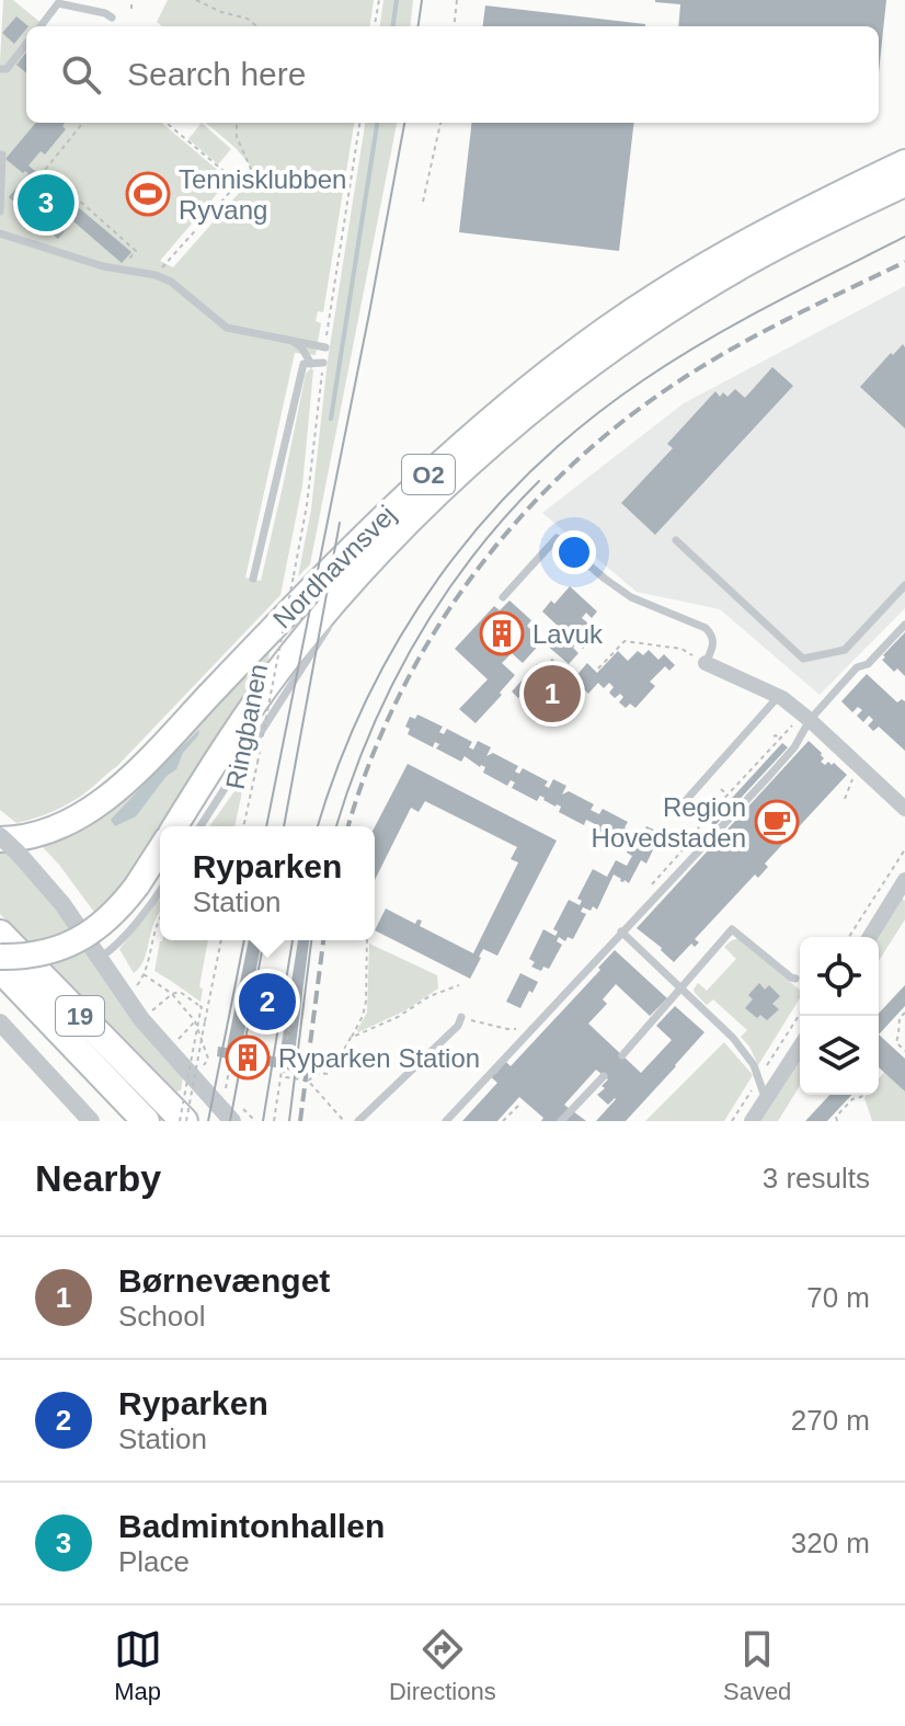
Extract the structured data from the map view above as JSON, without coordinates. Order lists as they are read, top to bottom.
{
  "streets": {
    "highway": ["O2", "Nordhavnsvej", "19"],
    "path": ["Ringbanen"]
  },
  "places": {
    "sports": ["Tennisklubben Ryvang"],
    "building": ["Lavuk", "Ryparken Station"],
    "cafe": ["Region Hovedstaden"]
  },
  "page": {
    "search": "Search here",
    "pins": ["3", "1", "2"],
    "popup": ["Ryparken", "Station"],
    "heading": ["Nearby", "3 results"],
    "list": [
      {
        "mark": "1",
        "name": "Børnevænget",
        "note": "School",
        "value": "70 m"
      },
      {
        "mark": "2",
        "name": "Ryparken",
        "note": "Station",
        "value": "270 m"
      },
      {
        "mark": "3",
        "name": "Badmintonhallen",
        "note": "Place",
        "value": "320 m"
      }
    ],
    "nav": ["Map", "Directions", "Saved"]
  }
}
